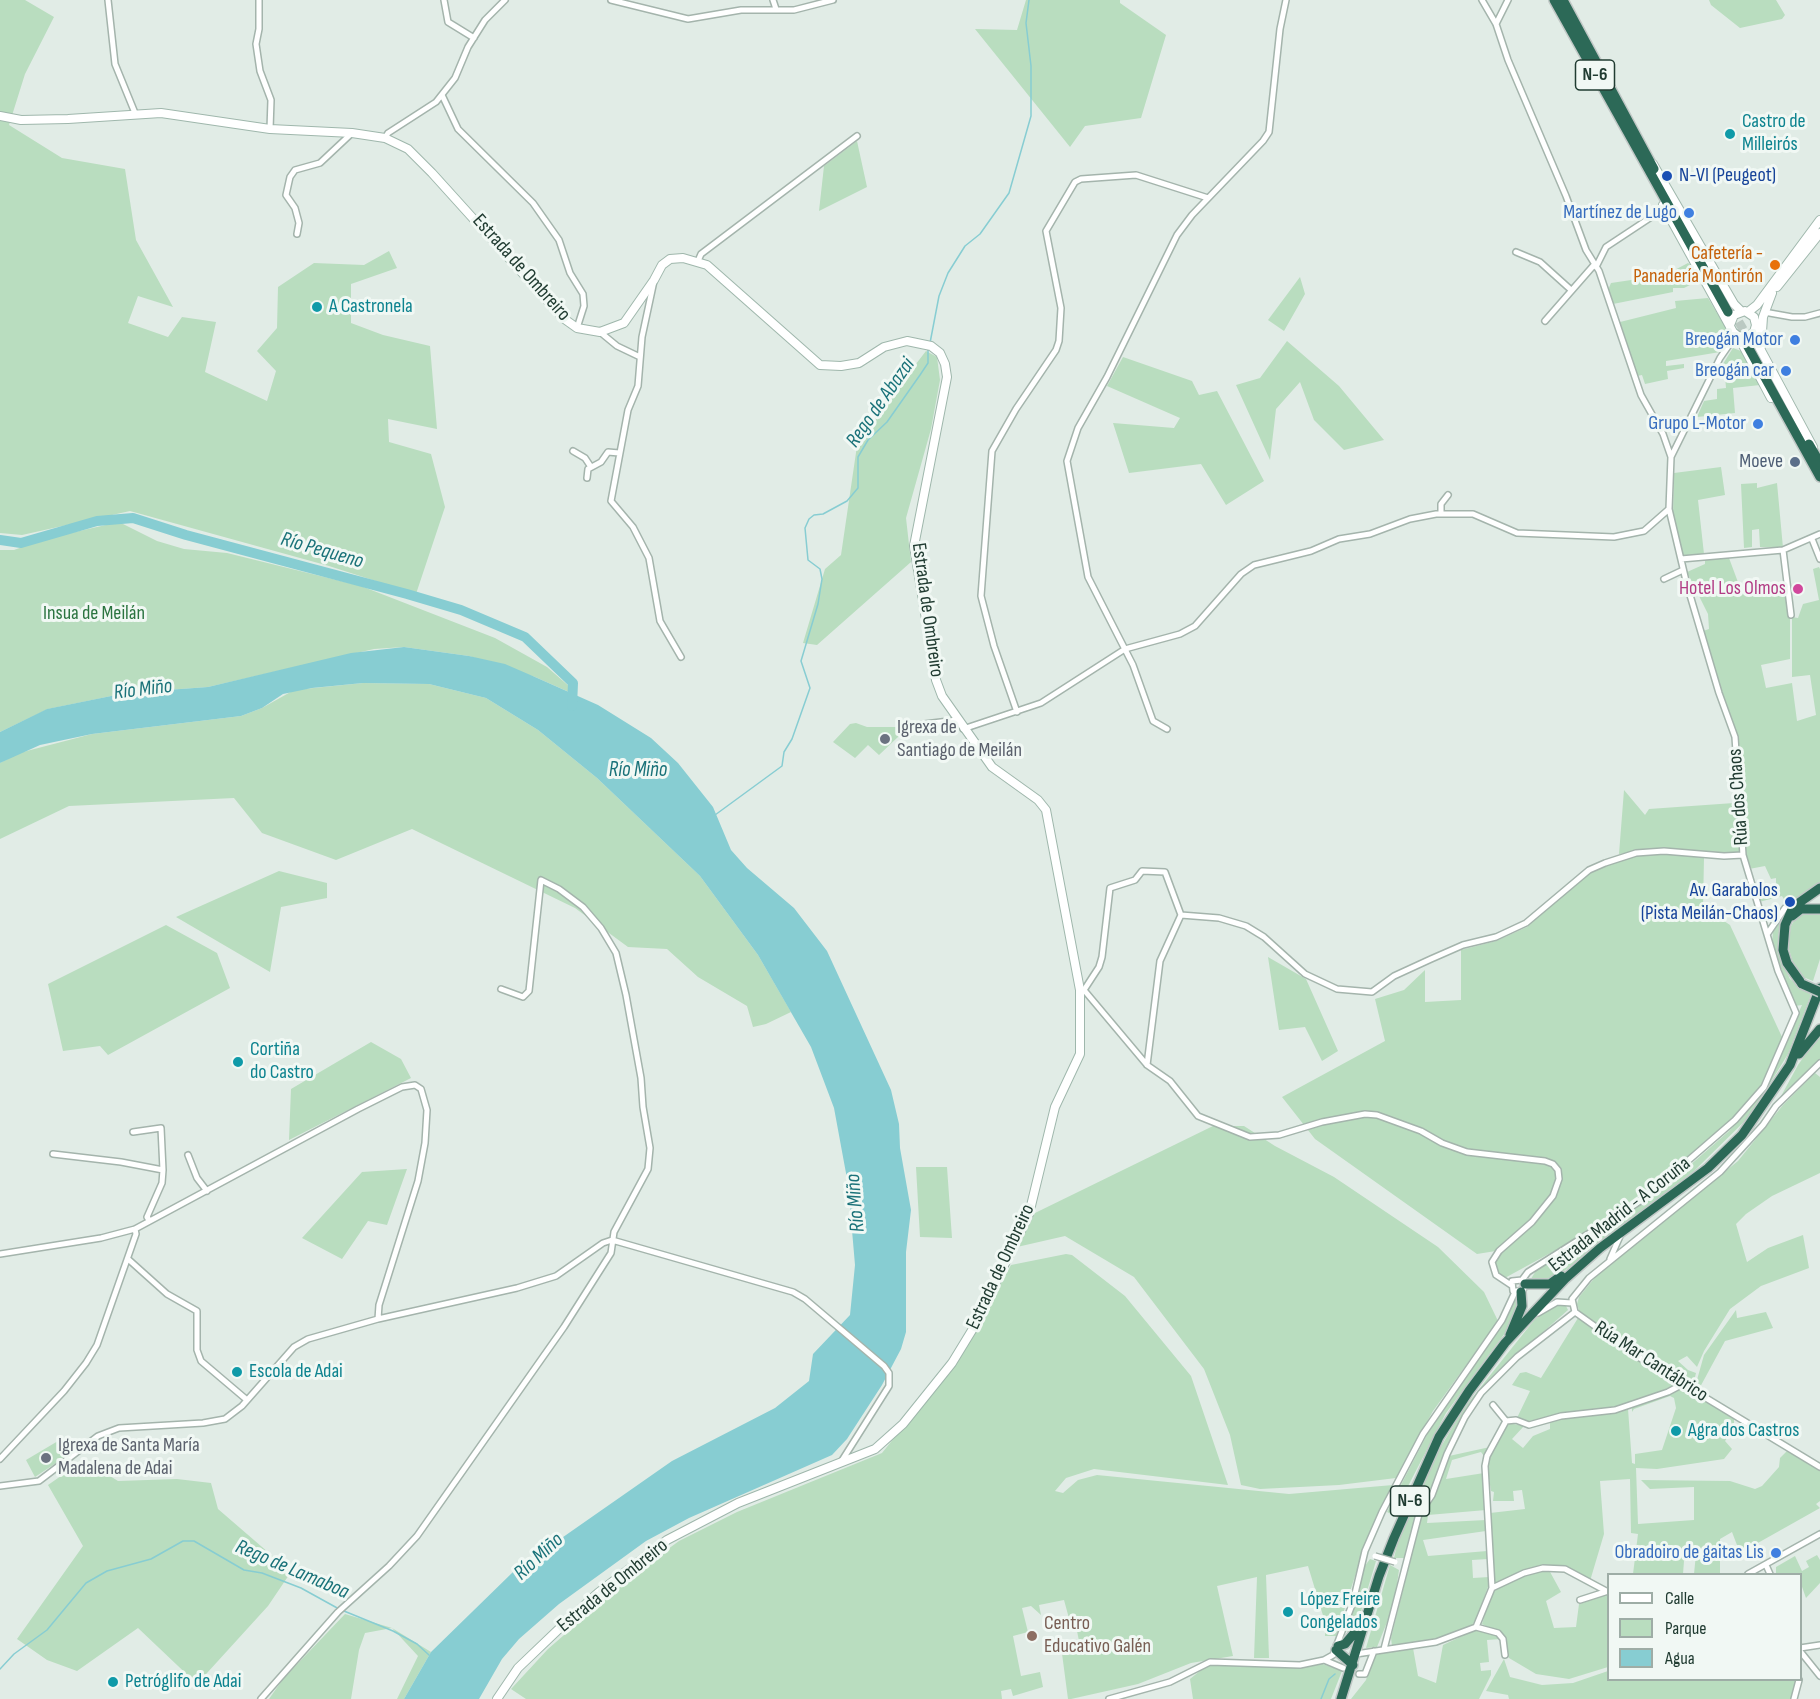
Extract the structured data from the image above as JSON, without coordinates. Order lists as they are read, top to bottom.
{
  "streets": {
    "highway": ["N-6", "Estrada Madrid - A Coruña"],
    "street": ["Estrada de Ombreiro", "Rúa dos Chaos", "Rúa Mar Cantábrico"]
  },
  "water": [
    "Rego de Abazai",
    "Río Pequeno",
    "Río Miño",
    "Rego de Lamaboa"
  ],
  "parks": ["Insua de Meilán"],
  "places": [
    "Castro de Milleirós",
    "N-VI (Peugeot)",
    "Martínez de Lugo",
    "Cafetería - Panadería Montirón",
    "A Castronela",
    "Breogán Motor",
    "Breogán car",
    "Grupo L-Motor",
    "Moeve",
    "Hotel Los Olmos",
    "Igrexa de Santiago de Meilán",
    "Av. Garabolos (Pista Meilán-Chaos)",
    "Cortiña do Castro",
    "Escola de Adai",
    "Agra dos Castros",
    "Igrexa de Santa María Madalena de Adai",
    "Obradoiro de gaitas Lis",
    "López Freire Congelados",
    "Centro Educativo Galén",
    "Petróglifo de Adai"
  ],
  "legend": ["Calle", "Parque", "Agua"]
}
